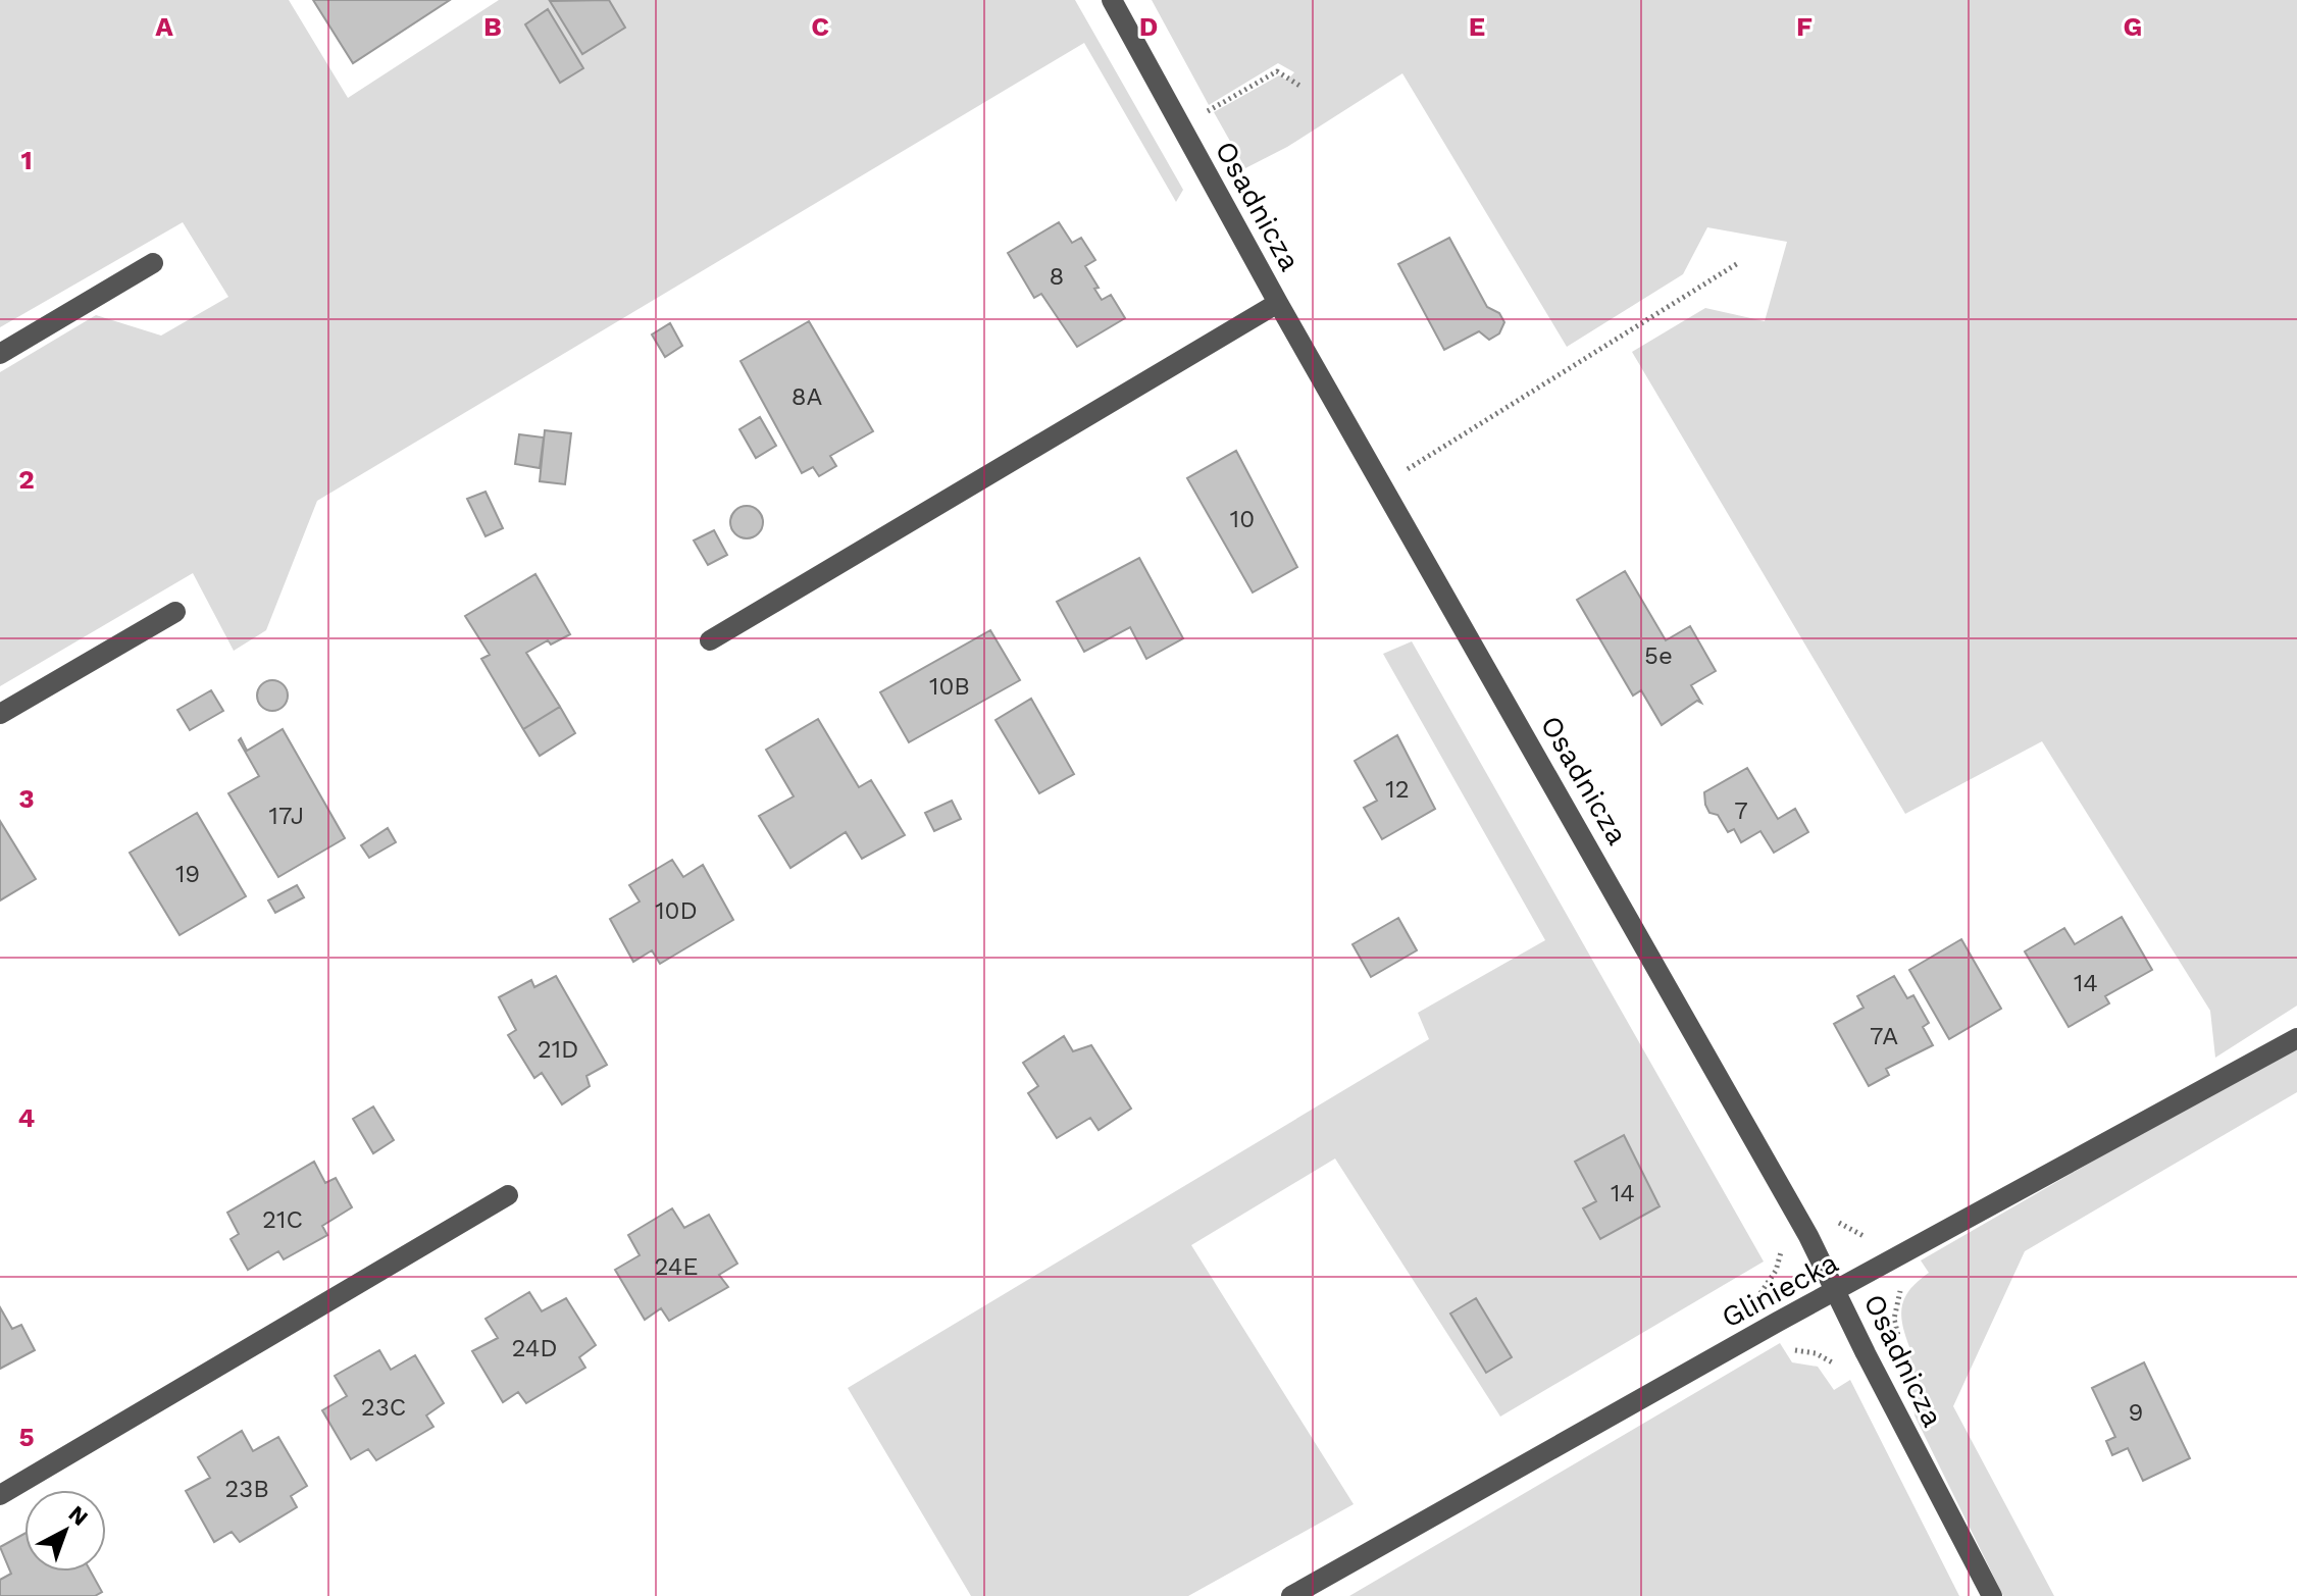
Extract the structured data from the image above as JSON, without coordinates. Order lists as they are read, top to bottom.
{
  "streets": {
    "street": ["Osadnicza", "Gliniecka"]
  },
  "crossings": [
    ["Osadnicza", "Gliniecka"]
  ],
  "house_numbers": [
    "8",
    "8A",
    "10",
    "5e",
    "10B",
    "12",
    "7",
    "17J",
    "19",
    "10D",
    "14",
    "7A",
    "21D",
    "14",
    "21C",
    "24E",
    "24D",
    "23C",
    "9",
    "23B"
  ],
  "north": "top right",
  "grid": {
    "columns": [
      "A",
      "B",
      "C",
      "D",
      "E",
      "F",
      "G"
    ],
    "rows": [
      "1",
      "2",
      "3",
      "4",
      "5"
    ]
  }
}
